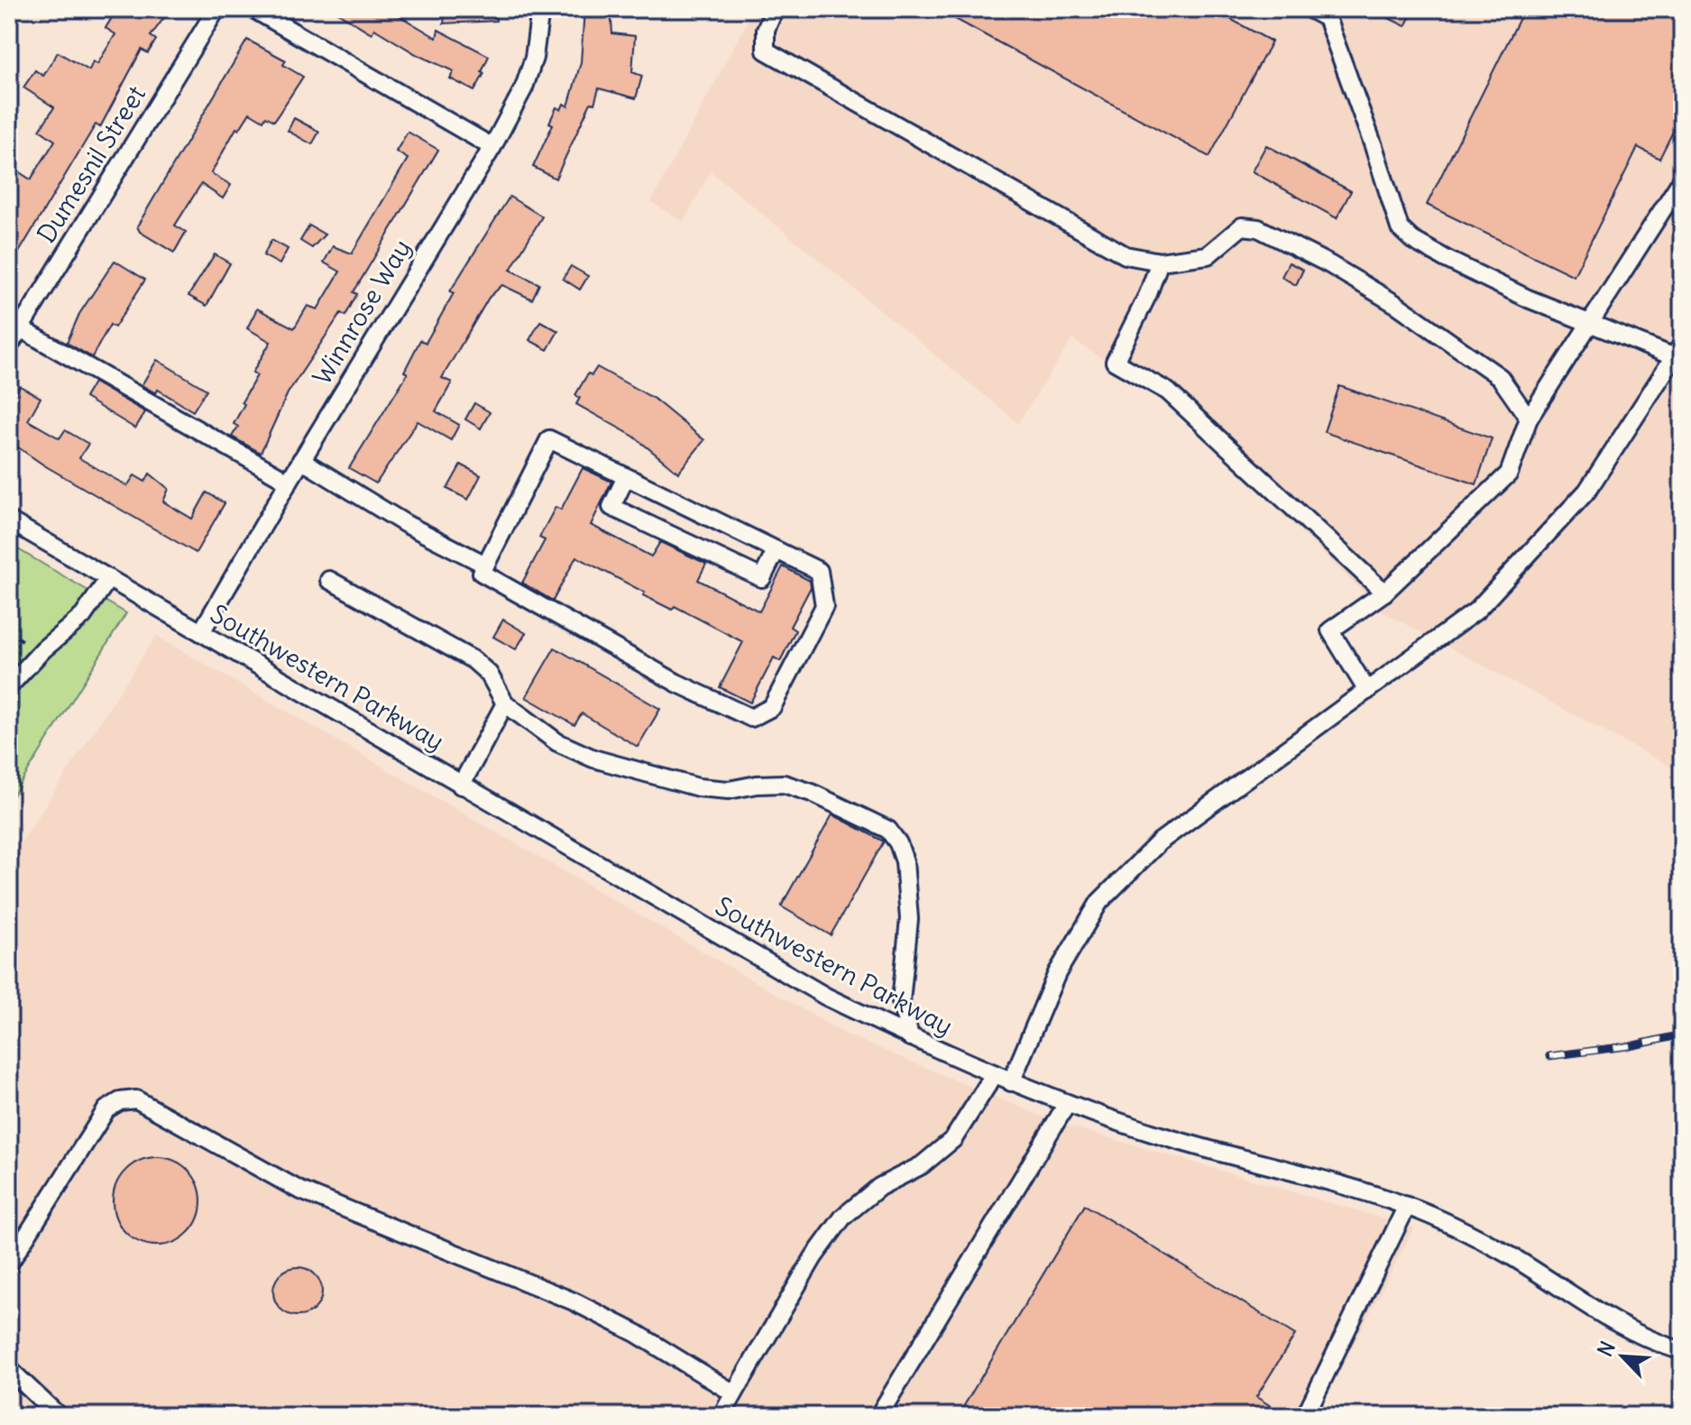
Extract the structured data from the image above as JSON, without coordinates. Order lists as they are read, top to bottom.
{
  "streets": {
    "street": ["Dumesnil Street", "Winnrose Way", "Southwestern Parkway"]
  },
  "crossings": [
    ["Winnrose Way", "Southwestern Parkway"]
  ],
  "north": "top left"
}
